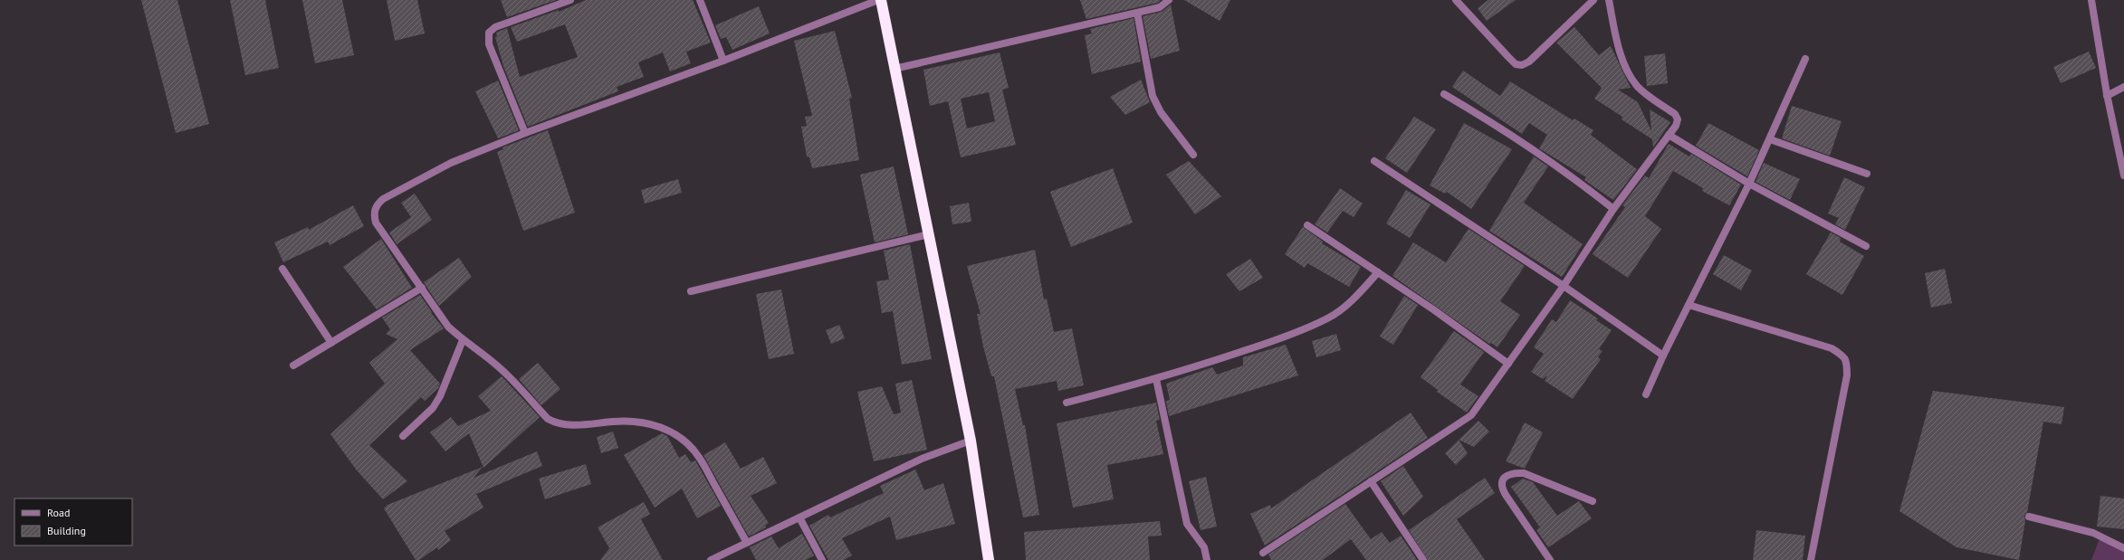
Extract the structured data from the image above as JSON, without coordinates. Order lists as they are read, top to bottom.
{
  "legend": ["Road", "Building"]
}
